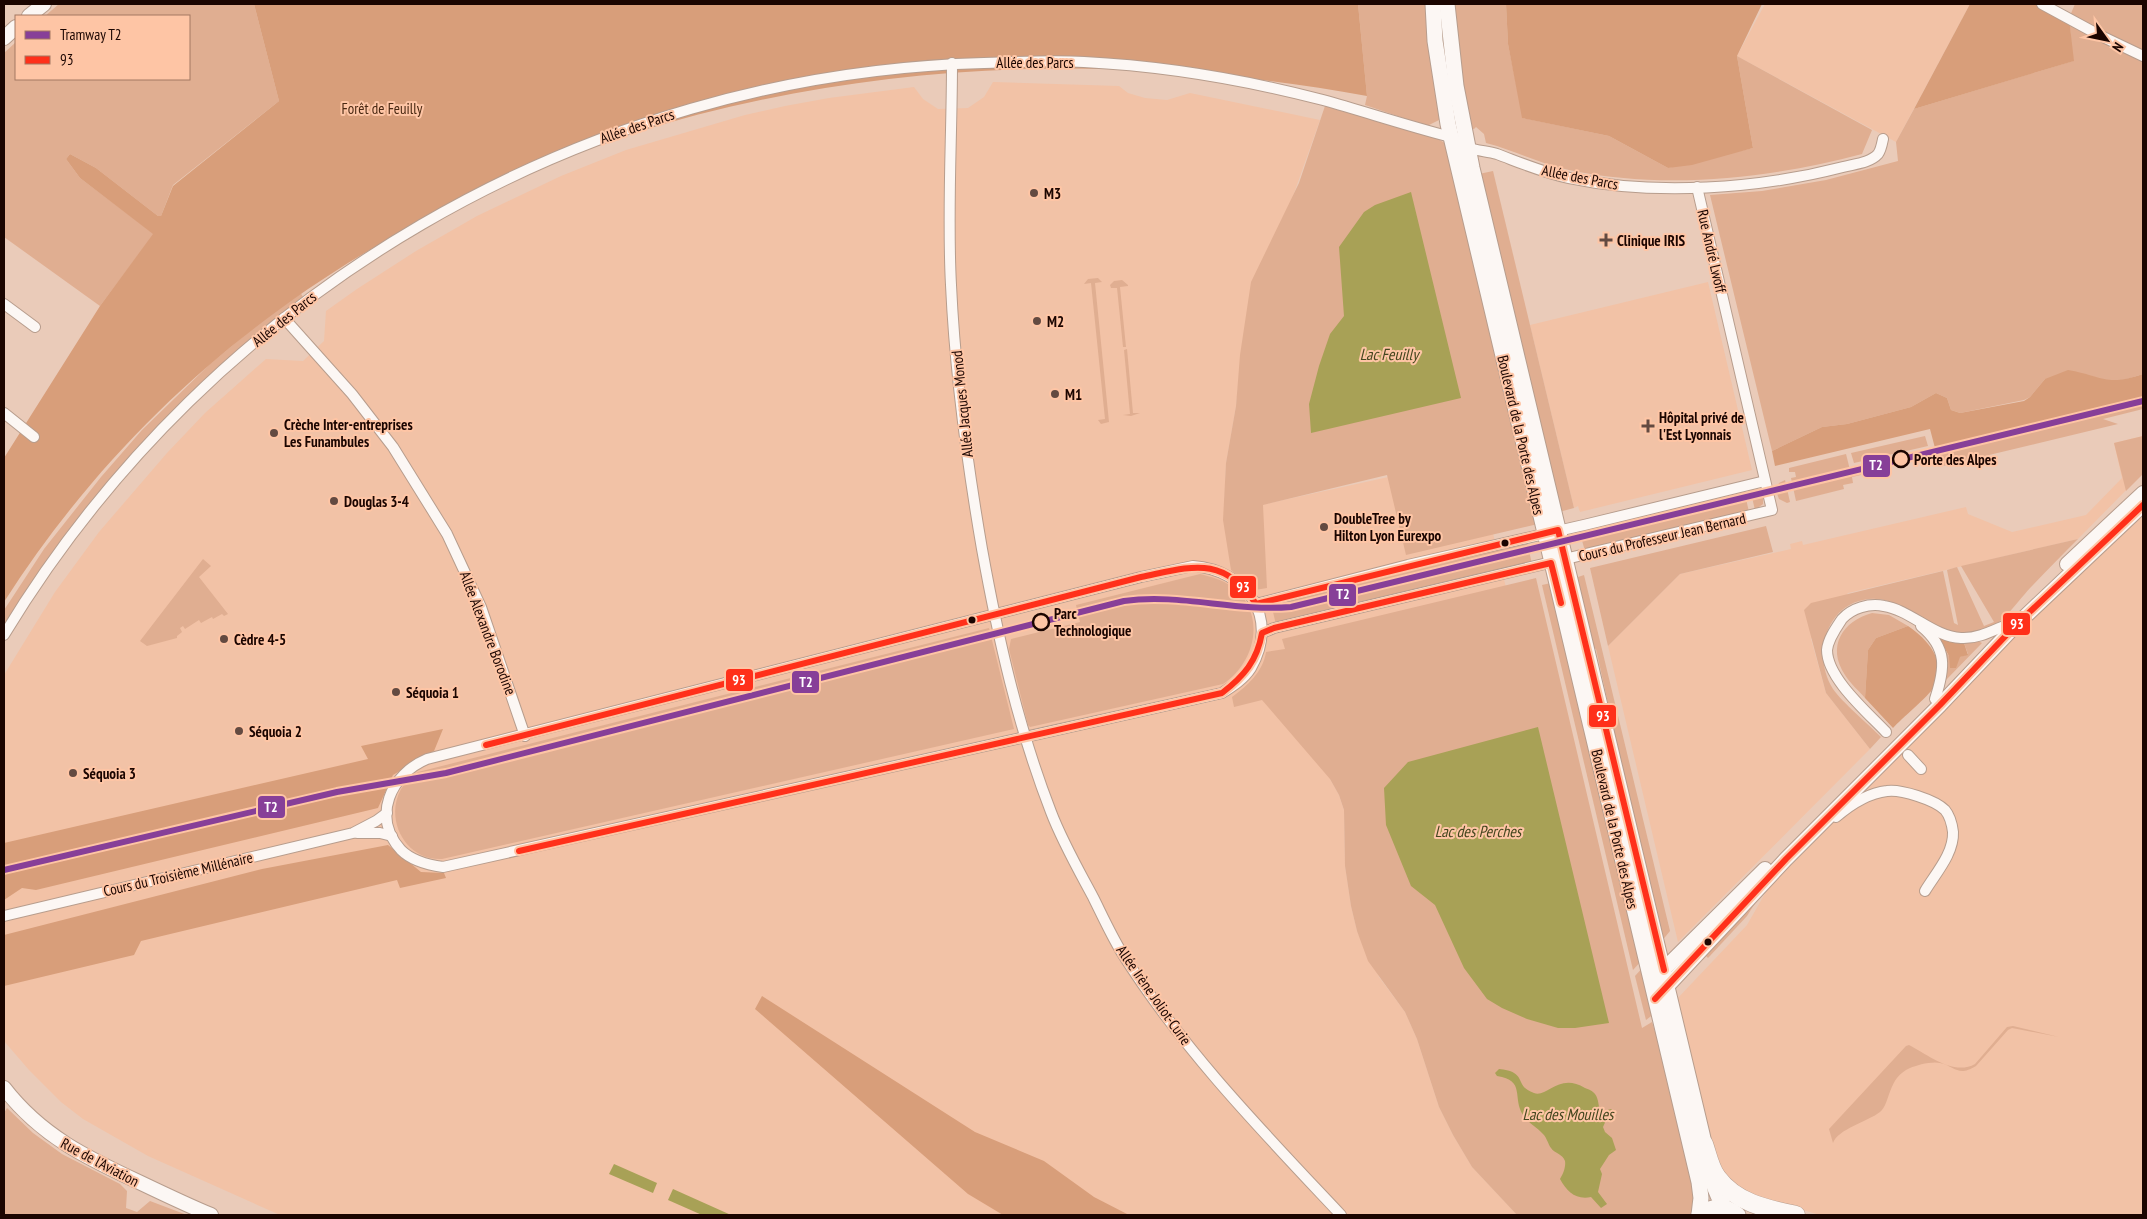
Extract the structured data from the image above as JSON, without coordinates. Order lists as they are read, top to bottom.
{
  "streets": {
    "main road": ["Boulevard de la Porte des Alpes", "Rue de l'Aviation"],
    "street": [
      "Allée des Parcs",
      "Rue André Lwoff",
      "Allée Jacques Monod",
      "Cours du Professeur Jean Bernard",
      "Allée Alexandre Borodine",
      "Cours du Troisième Millénaire",
      "Allée Irène Joliot-Curie"
    ]
  },
  "crossings": [
    ["Allée des Parcs", "Rue André Lwoff"],
    ["Allée des Parcs", "Allée Jacques Monod"],
    ["Allée des Parcs", "Boulevard de la Porte des Alpes"],
    ["Allée des Parcs", "Allée Alexandre Borodine"],
    ["Rue André Lwoff", "Cours du Professeur Jean Bernard"],
    ["Allée Jacques Monod", "Allée Irène Joliot-Curie"],
    ["Boulevard de la Porte des Alpes", "Cours du Professeur Jean Bernard"]
  ],
  "water": ["Lac Feuilly", "Lac des Perches", "Lac des Mouilles"],
  "parks": ["Forêt de Feuilly"],
  "places": {
    "other": [
      "M3",
      "M2",
      "M1",
      "Crèche Inter-entreprises Les Funambules",
      "Porte des Alpes",
      "Douglas 3-4",
      "DoubleTree by Hilton Lyon Eurexpo",
      "Parc Technologique",
      "Cèdre 4-5",
      "Séquoia 1",
      "Séquoia 2",
      "Séquoia 3"
    ],
    "health": ["Clinique IRIS", "Hôpital privé de l'Est Lyonnais"]
  },
  "lines": ["tram line T2", "transit line 93"],
  "legend": ["Tramway T2", "93"],
  "north": "bottom right"
}
